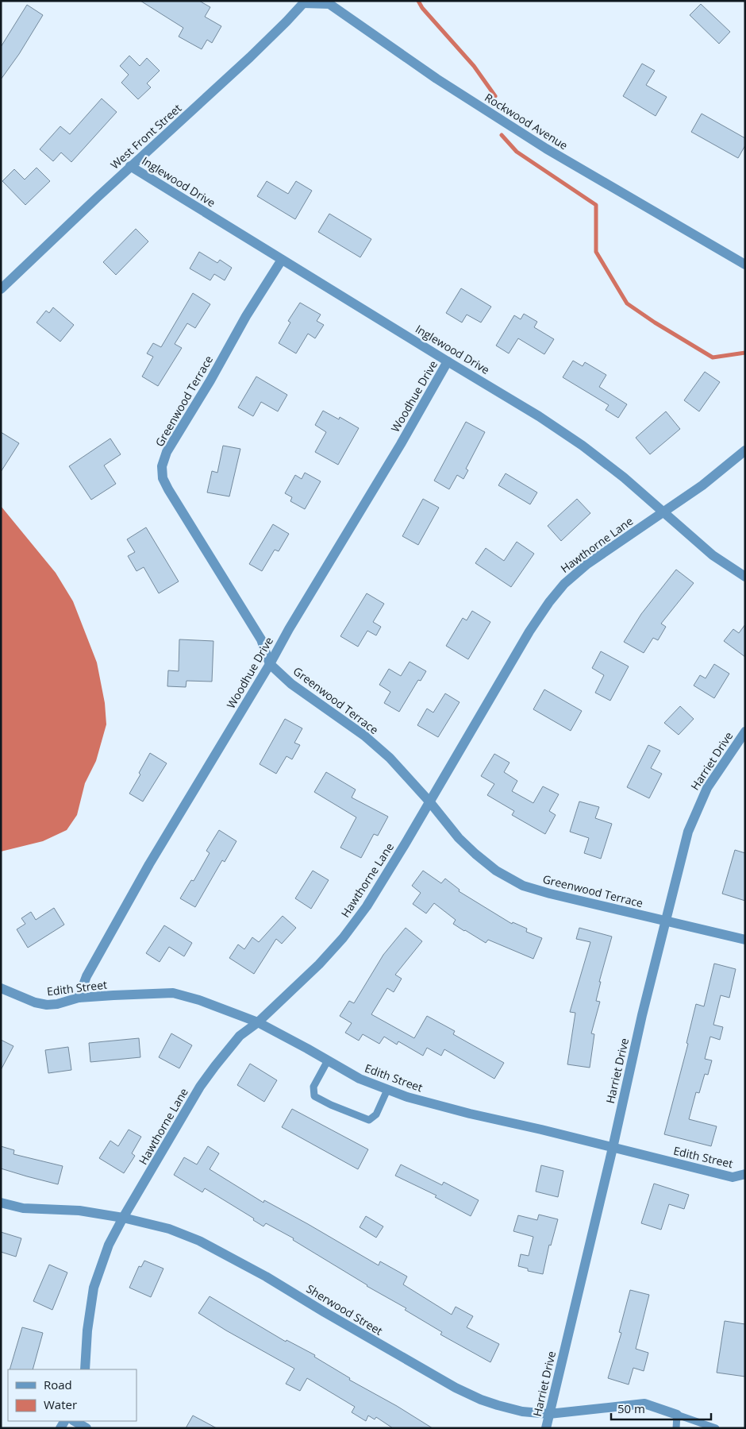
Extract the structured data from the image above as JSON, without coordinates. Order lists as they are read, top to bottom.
{
  "streets": {
    "street": [
      "Rockwood Avenue",
      "West Front Street",
      "Inglewood Drive",
      "Woodhue Drive",
      "Greenwood Terrace",
      "Hawthorne Lane",
      "Harriet Drive",
      "Edith Street",
      "Sherwood Street"
    ]
  },
  "crossings": [
    ["Rockwood Avenue", "West Front Street"],
    ["West Front Street", "Inglewood Drive"],
    ["Inglewood Drive", "Woodhue Drive"],
    ["Inglewood Drive", "Greenwood Terrace"],
    ["Inglewood Drive", "Hawthorne Lane"],
    ["Woodhue Drive", "Greenwood Terrace"],
    ["Woodhue Drive", "Edith Street"],
    ["Greenwood Terrace", "Hawthorne Lane"],
    ["Greenwood Terrace", "Harriet Drive"],
    ["Hawthorne Lane", "Edith Street"],
    ["Hawthorne Lane", "Sherwood Street"],
    ["Harriet Drive", "Edith Street"],
    ["Harriet Drive", "Sherwood Street"]
  ],
  "legend": ["Road", "Water"],
  "scale_bar": "50 m"
}
